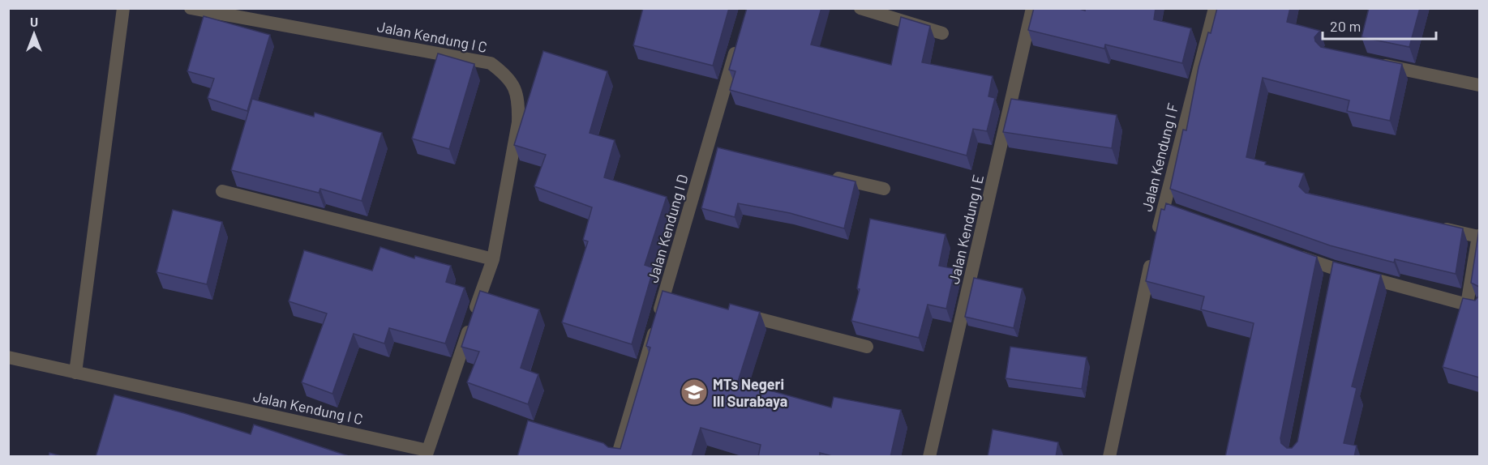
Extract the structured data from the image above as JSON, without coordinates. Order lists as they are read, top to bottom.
{
  "streets": {
    "street": [
      "Jalan Kendung I C",
      "Jalan Kendung I F",
      "Jalan Kendung I D",
      "Jalan Kendung I E"
    ]
  },
  "places": {
    "school or university": ["MTs Negeri III Surabaya"]
  },
  "scale_bar": "20 m",
  "north": "top"
}
